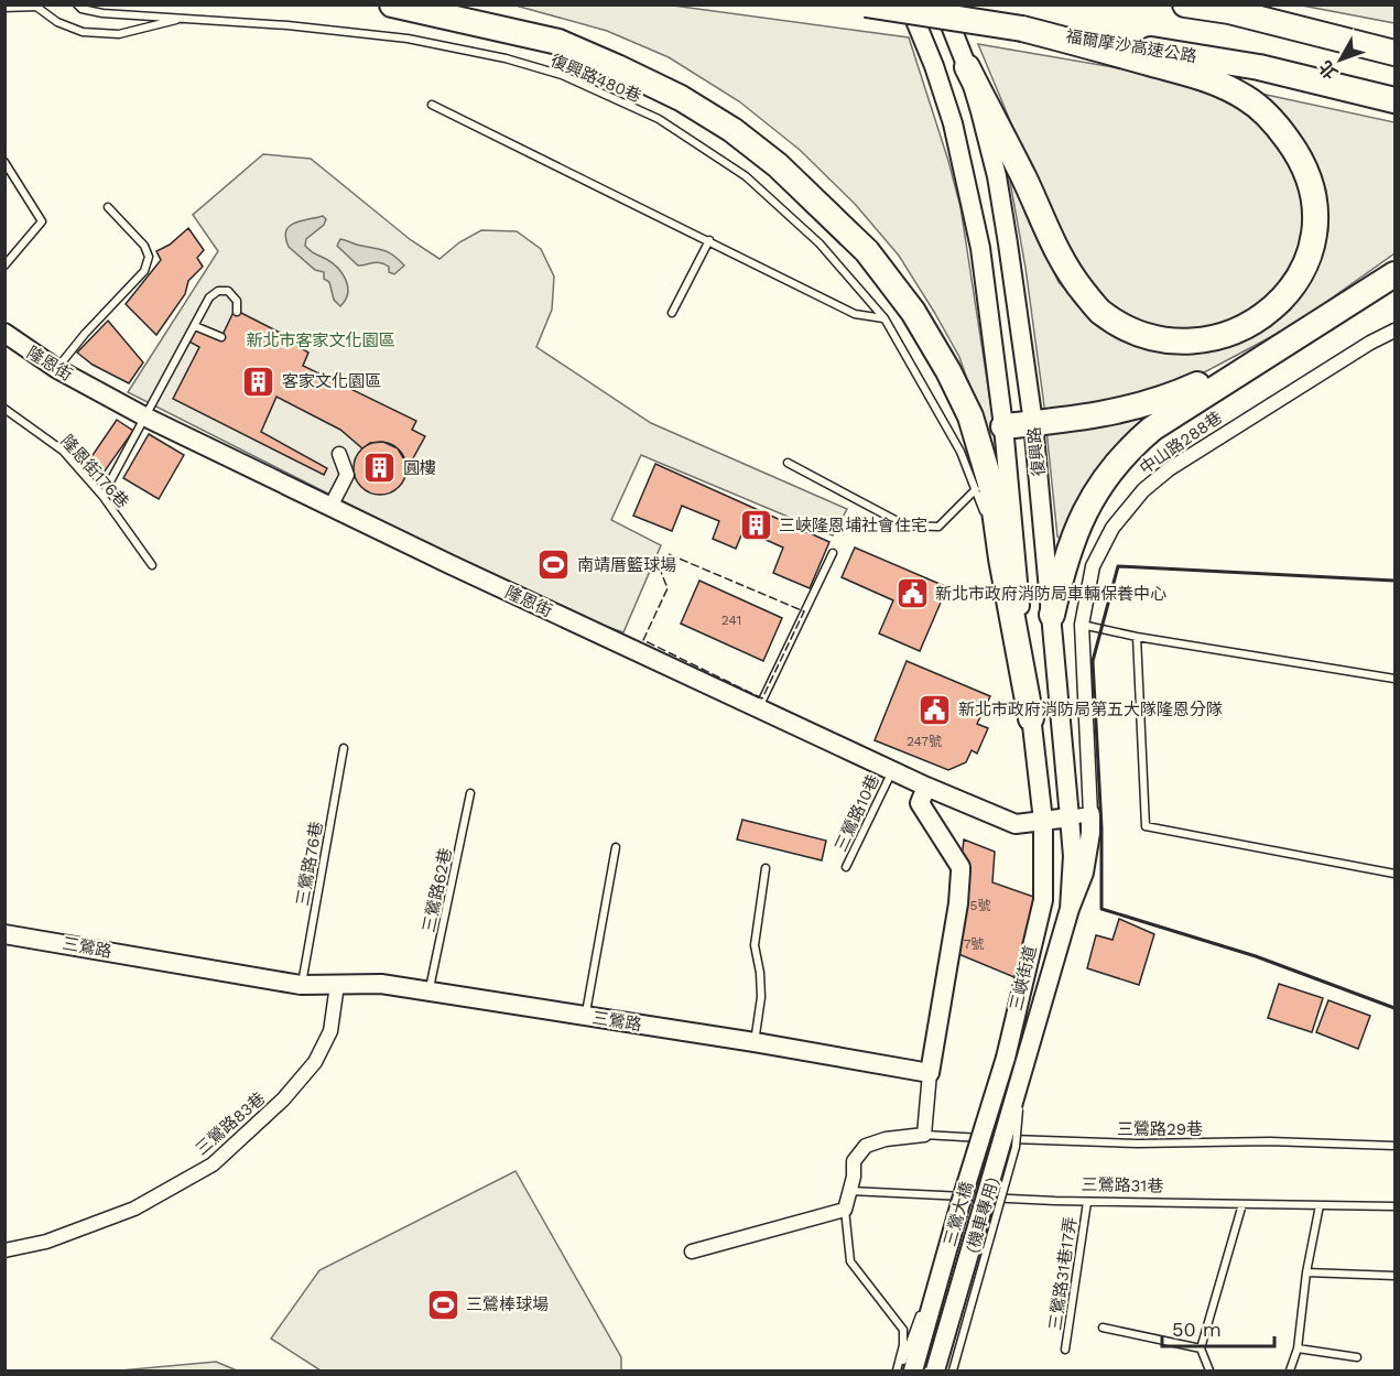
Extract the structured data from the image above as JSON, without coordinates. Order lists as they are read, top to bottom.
{
  "streets": {
    "highway": ["福爾摩沙高速公路"],
    "main road": [
      "隆恩街",
      "復興路",
      "三鶯路",
      "三峽街道",
      "三鶯大橋"
    ],
    "street": ["中山路288巷", "三鶯路83巷"],
    "lane": [
      "復興路480巷",
      "隆恩街176巷",
      "三鶯路10巷",
      "三鶯路76巷",
      "三鶯路62巷",
      "三鶯路29巷",
      "三鶯路31巷",
      "(機車專用)",
      "三鶯路31巷17弄"
    ]
  },
  "crossings": [
    ["隆恩街", "復興路"],
    ["隆恩街", "三鶯路10巷"],
    ["復興路", "三峽街道"],
    ["三鶯路76巷", "三鶯路"],
    ["三鶯路62巷", "三鶯路"],
    ["三鶯路", "三鶯路83巷"],
    ["三峽街道", "三鶯大橋"],
    ["三峽街道", "(機車專用)"],
    ["三鶯路31巷", "三鶯路31巷17弄"],
    ["三鶯大橋", "(機車專用)"]
  ],
  "parks": ["新北市客家文化園區"],
  "places": {
    "building": ["客家文化園區", "圓樓", "三峽隆恩埔社會住宅"],
    "sports": ["南靖厝籃球場", "三鶯棒球場"],
    "public building": ["新北市政府消防局車輛保養中心", "新北市政府消防局第五大隊隆恩分隊"]
  },
  "house_numbers": [
    "241",
    "247號",
    "5號",
    "7號"
  ],
  "scale_bar": "50 m",
  "north": "bottom left"
}
